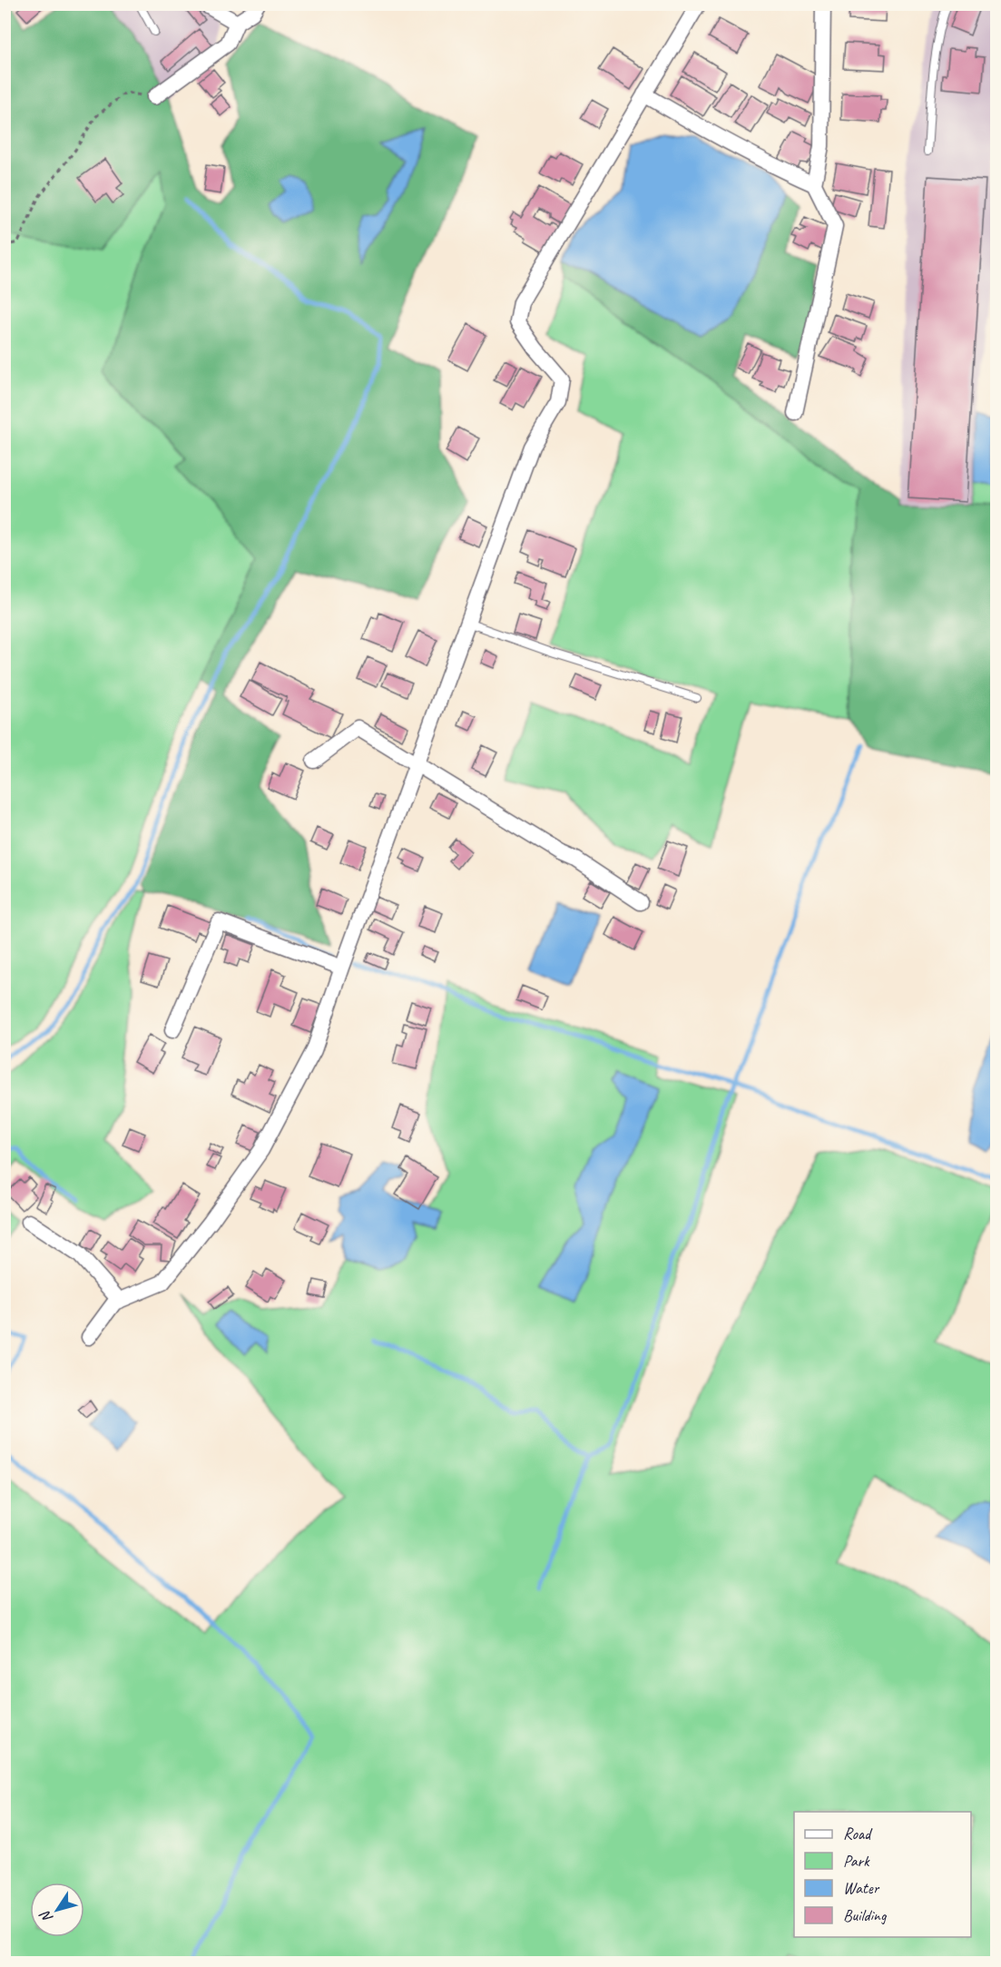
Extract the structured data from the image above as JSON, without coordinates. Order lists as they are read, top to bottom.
{
  "legend": [
    "Road",
    "Park",
    "Water",
    "Building"
  ],
  "north": "bottom left"
}
